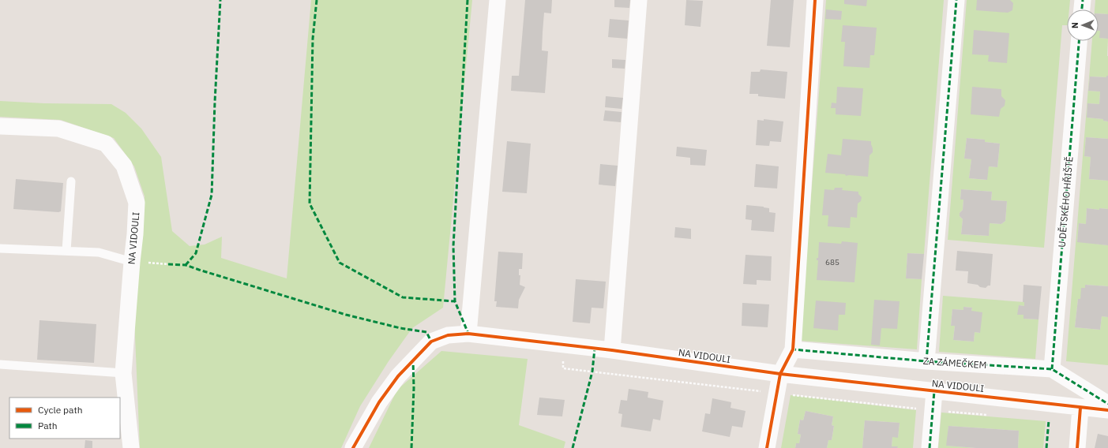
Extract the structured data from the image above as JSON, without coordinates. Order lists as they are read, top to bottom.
{
  "streets": {
    "street": ["U DĚTSKÉHO HŘIŠTĚ", "NA VIDOULI", "ZA ZÁMEČKEM"]
  },
  "crossings": [
    ["U DĚTSKÉHO HŘIŠTĚ", "ZA ZÁMEČKEM"]
  ],
  "house_numbers": ["685"],
  "legend": ["Cycle path", "Path"],
  "north": "left"
}
